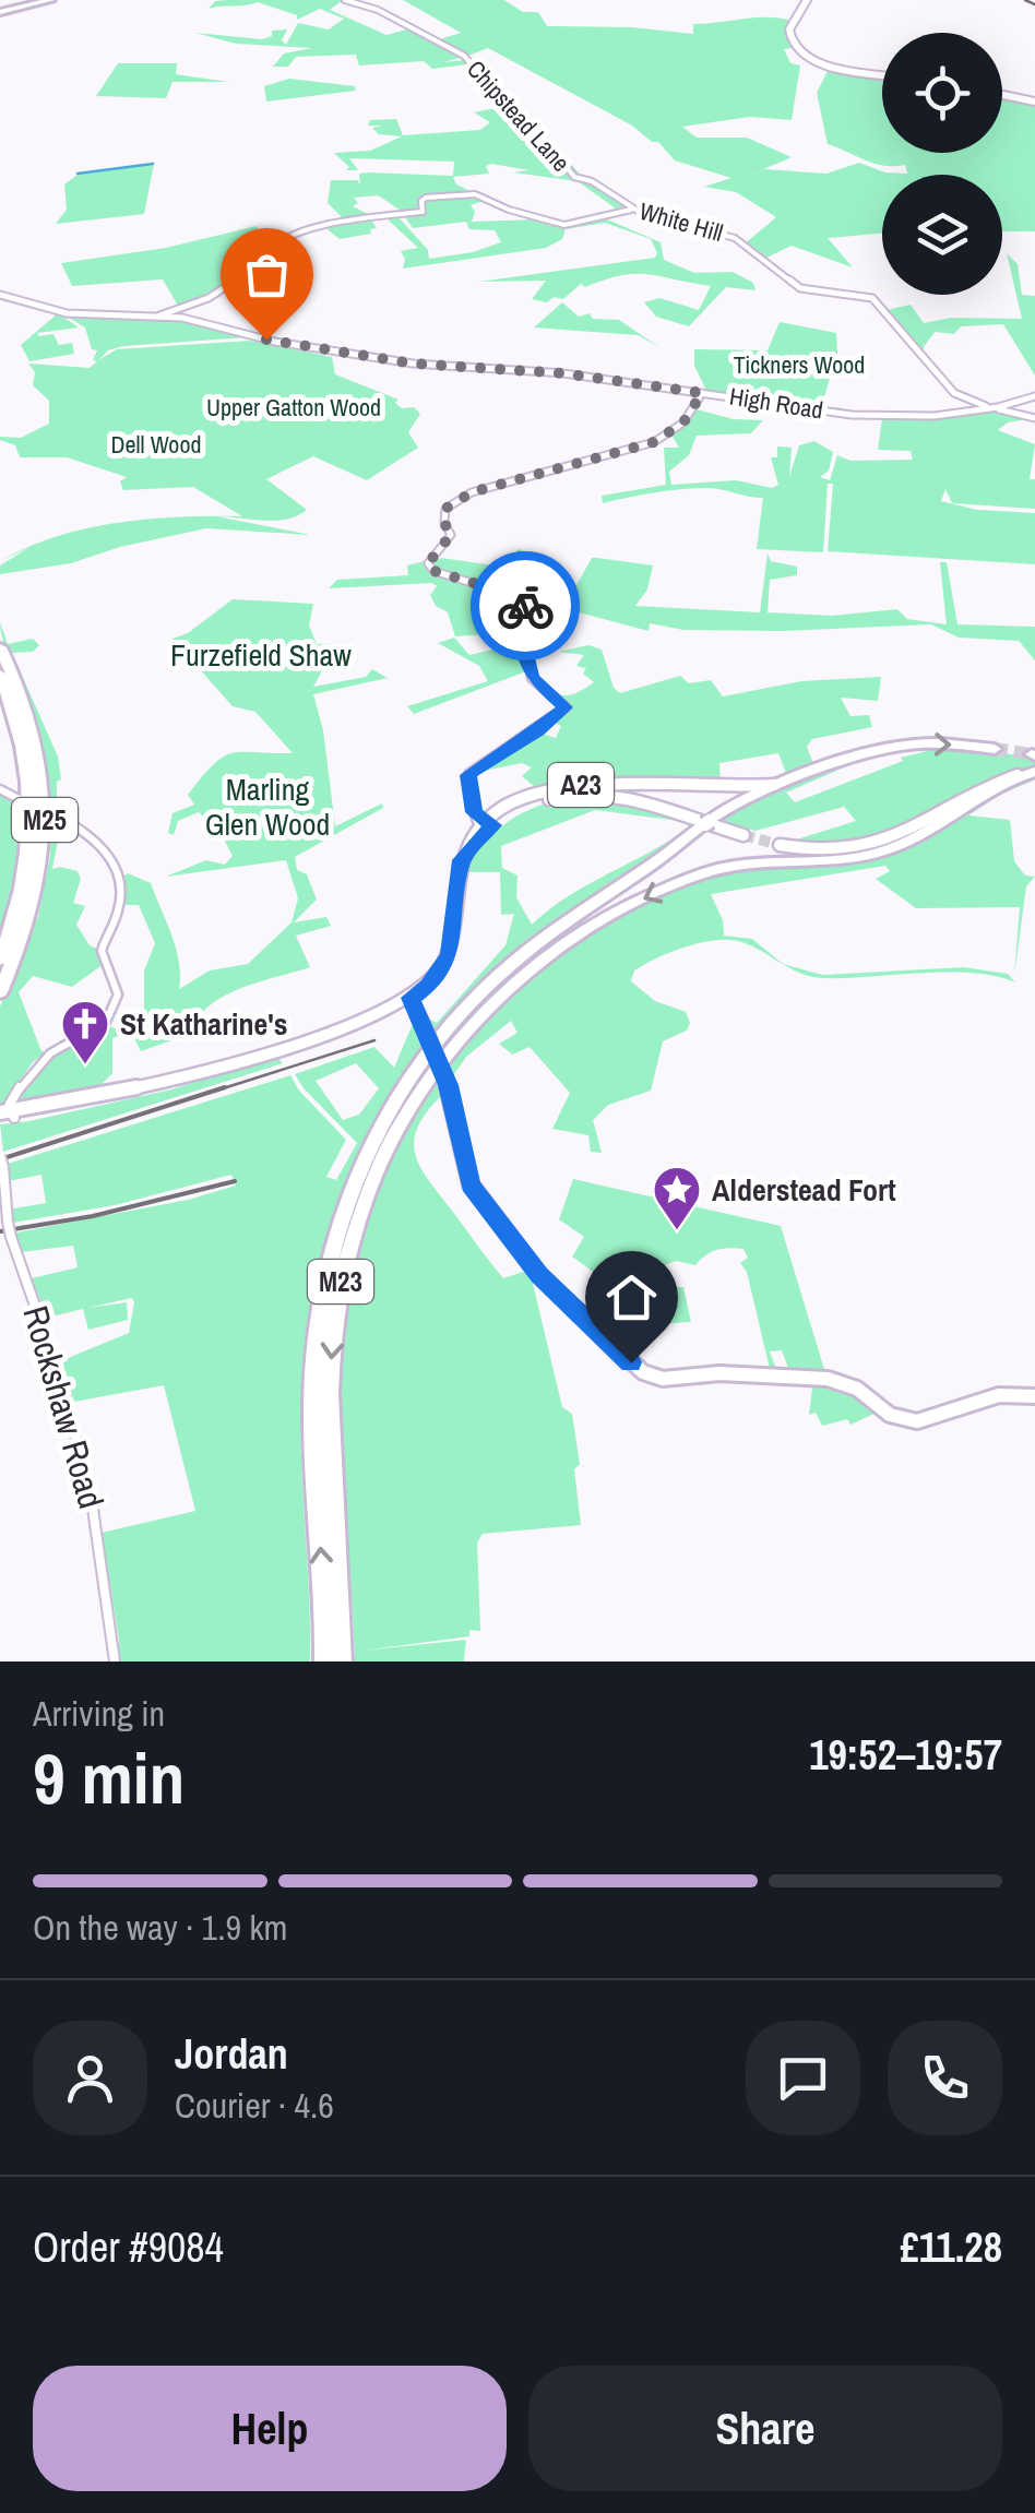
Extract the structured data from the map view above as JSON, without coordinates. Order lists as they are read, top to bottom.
{
  "streets": {
    "highway": ["A23", "M25", "M23"],
    "street": [
      "Chipstead Lane",
      "White Hill",
      "High Road",
      "Rockshaw Road"
    ]
  },
  "crossings": [
    ["Chipstead Lane", "White Hill"],
    ["White Hill", "High Road"],
    ["A23", "M23"]
  ],
  "parks": [
    "Tickners Wood",
    "Upper Gatton Wood",
    "Dell Wood",
    "Furzefield Shaw",
    "Marling Glen Wood"
  ],
  "places": {
    "church": ["St Katharine's"],
    "place": ["Alderstead Fort"]
  },
  "page": {
    "heading": ["9 min", "Arriving in", "19:52–19:57"],
    "panel": [
      "Jordan",
      "Courier · 4.6",
      "Order #9084",
      "£11.28"
    ],
    "bar": "On the way · 1.9 km",
    "buttons": ["Help", "Share"]
  }
}
